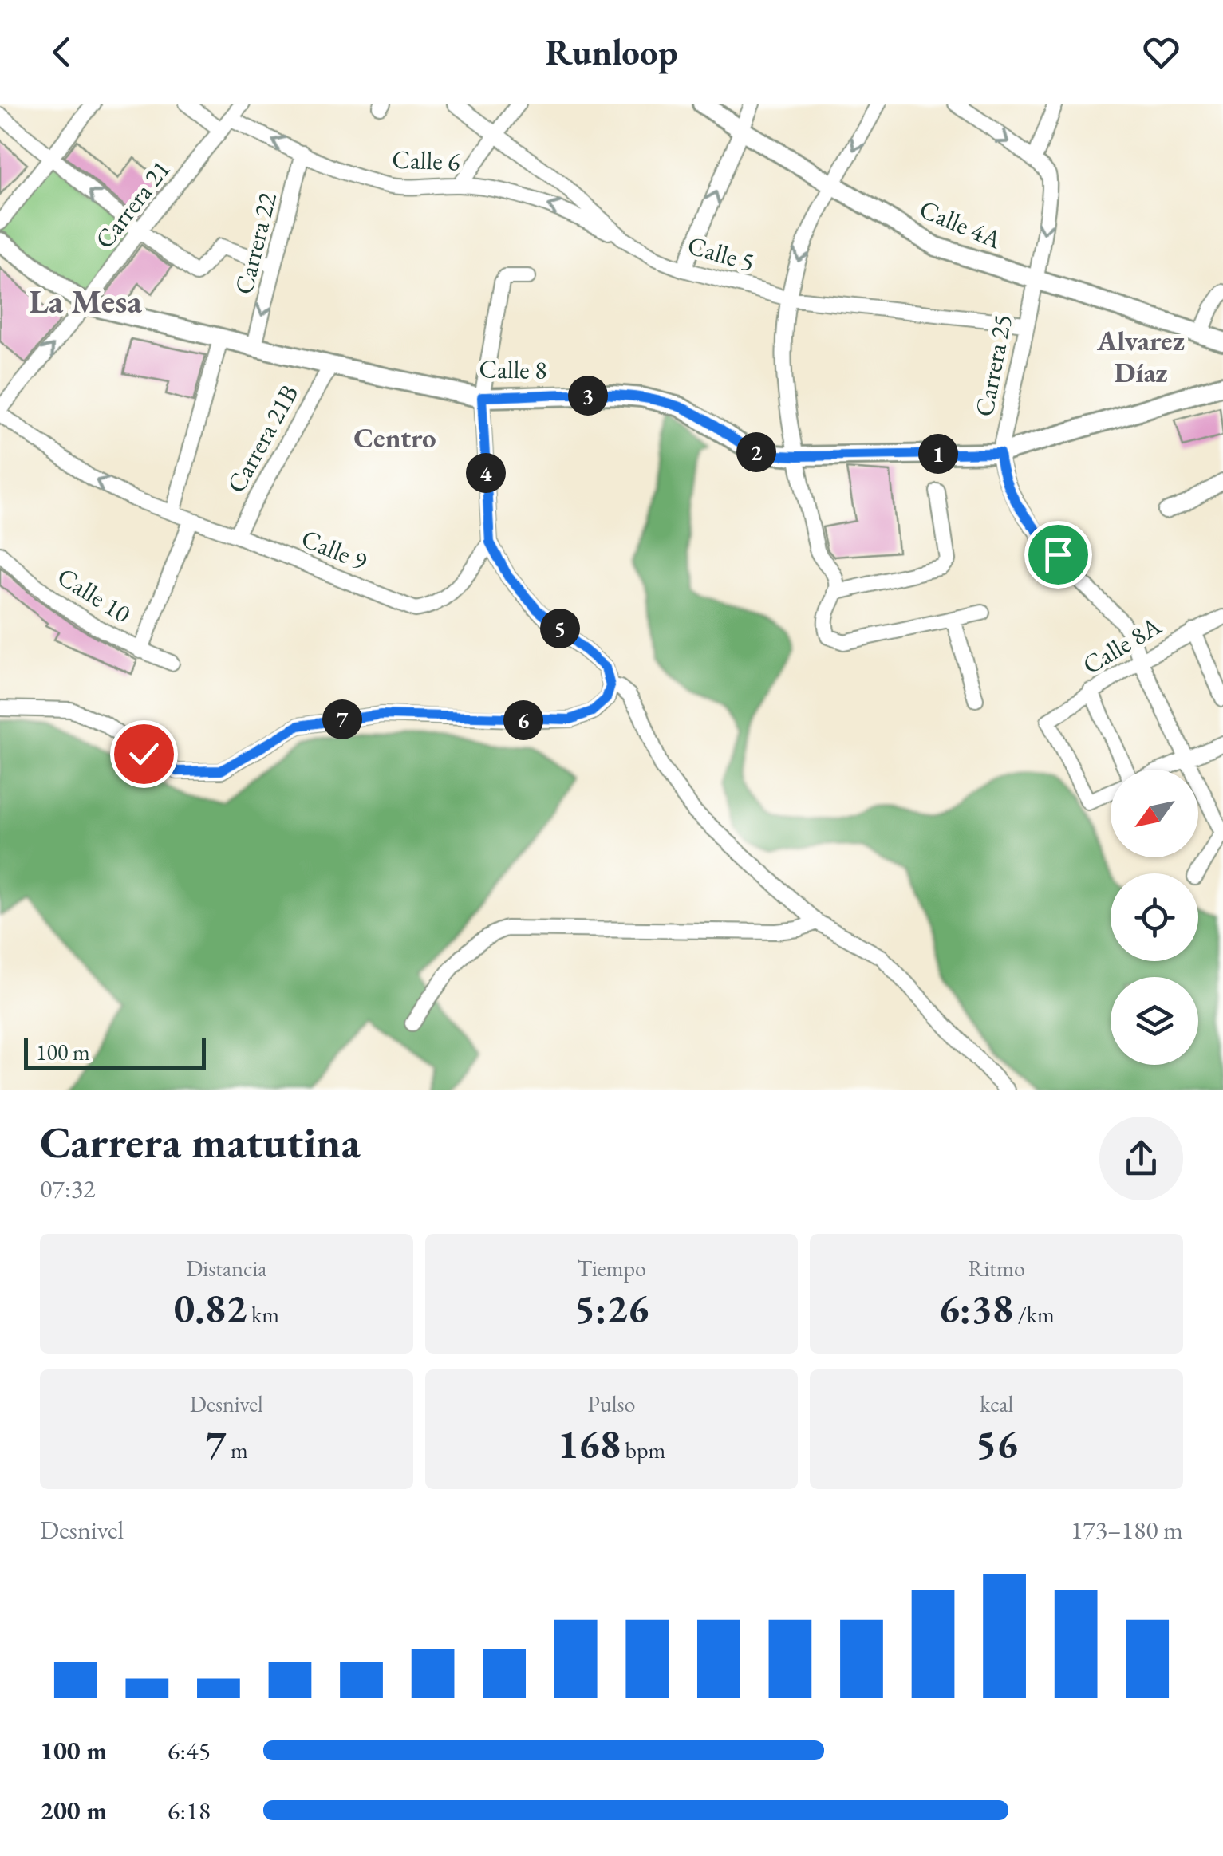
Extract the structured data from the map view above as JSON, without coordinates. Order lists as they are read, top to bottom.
{
  "streets": {
    "main road": ["Calle 4A", "Calle 8"],
    "street": [
      "Calle 6",
      "Carrera 21",
      "Carrera 22",
      "Calle 5",
      "Carrera 25",
      "Carrera 21B",
      "Calle 9",
      "Calle 10",
      "Calle 8A"
    ]
  },
  "crossings": [
    ["Calle 6", "Carrera 21"],
    ["Calle 6", "Carrera 22"],
    ["Calle 6", "Calle 5"],
    ["Carrera 21", "Calle 8"],
    ["Carrera 21", "Calle 9"],
    ["Calle 4A", "Carrera 25"],
    ["Carrera 22", "Calle 8"],
    ["Calle 5", "Carrera 25"],
    ["Carrera 25", "Calle 8"],
    ["Carrera 25", "Calle 8A"],
    ["Calle 8", "Carrera 21B"],
    ["Carrera 21B", "Calle 9"]
  ],
  "one_way": [
    "Calle 6",
    "Carrera 21",
    "Carrera 22",
    "Calle 9"
  ],
  "districts": ["La Mesa", "Alvarez Díaz", "Centro"],
  "scale_bar": "100 m",
  "north": "bottom left",
  "page": {
    "header": "Runloop",
    "pins": [
      "3",
      "2",
      "1",
      "4",
      "5",
      "7",
      "6"
    ],
    "scale": "100 m",
    "heading": ["Carrera matutina", "07:32"],
    "stats": [
      ["Distancia", "0.82 km"],
      ["Tiempo", "5:26"],
      ["Ritmo", "6:38 /km"],
      ["Desnivel", "7 m"],
      ["Pulso", "168 bpm"],
      ["kcal", "56"]
    ],
    "chart": ["Desnivel", "173–180 m"],
    "list": [
      {
        "name": "100 m",
        "note": "6:45"
      },
      {
        "name": "200 m",
        "note": "6:18"
      }
    ]
  }
}
